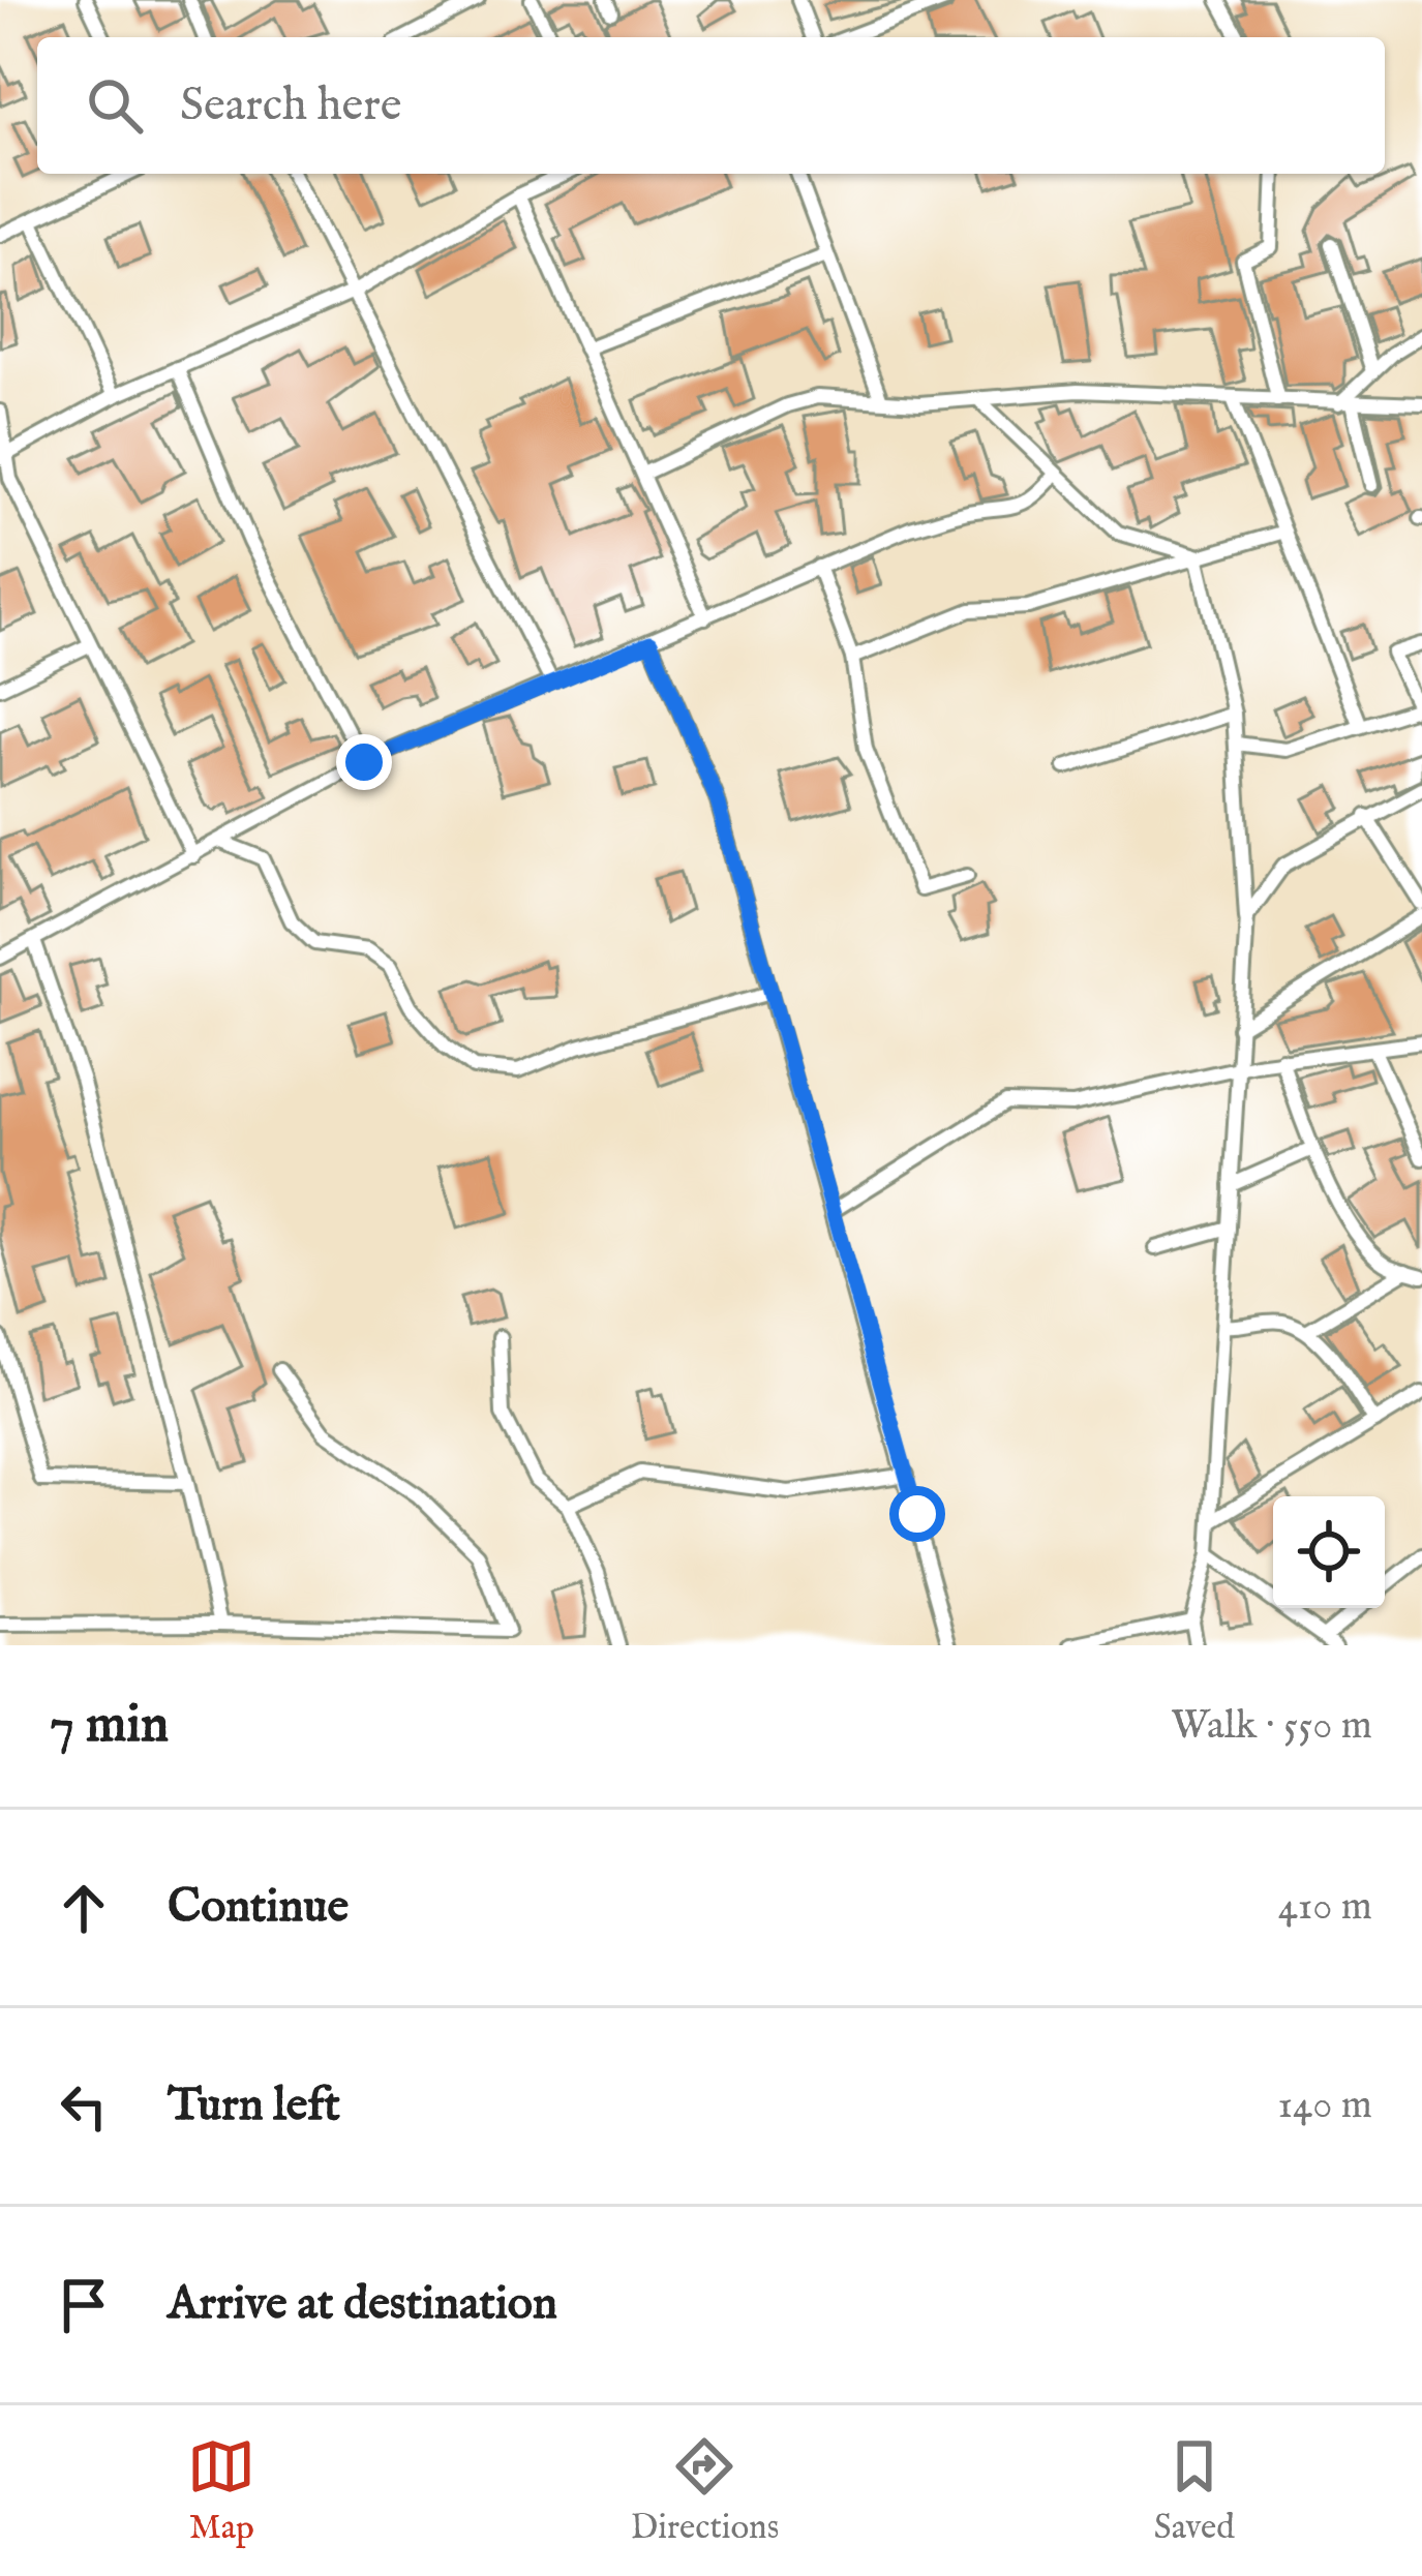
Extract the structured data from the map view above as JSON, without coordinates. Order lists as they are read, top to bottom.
{
  "page": {
    "search": "Search here",
    "heading": ["7 min", "Walk · 550 m"],
    "list": [
      ["Continue", "410 m"],
      ["Turn left", "140 m"],
      "Arrive at destination"
    ],
    "nav": ["Map", "Directions", "Saved"]
  }
}
